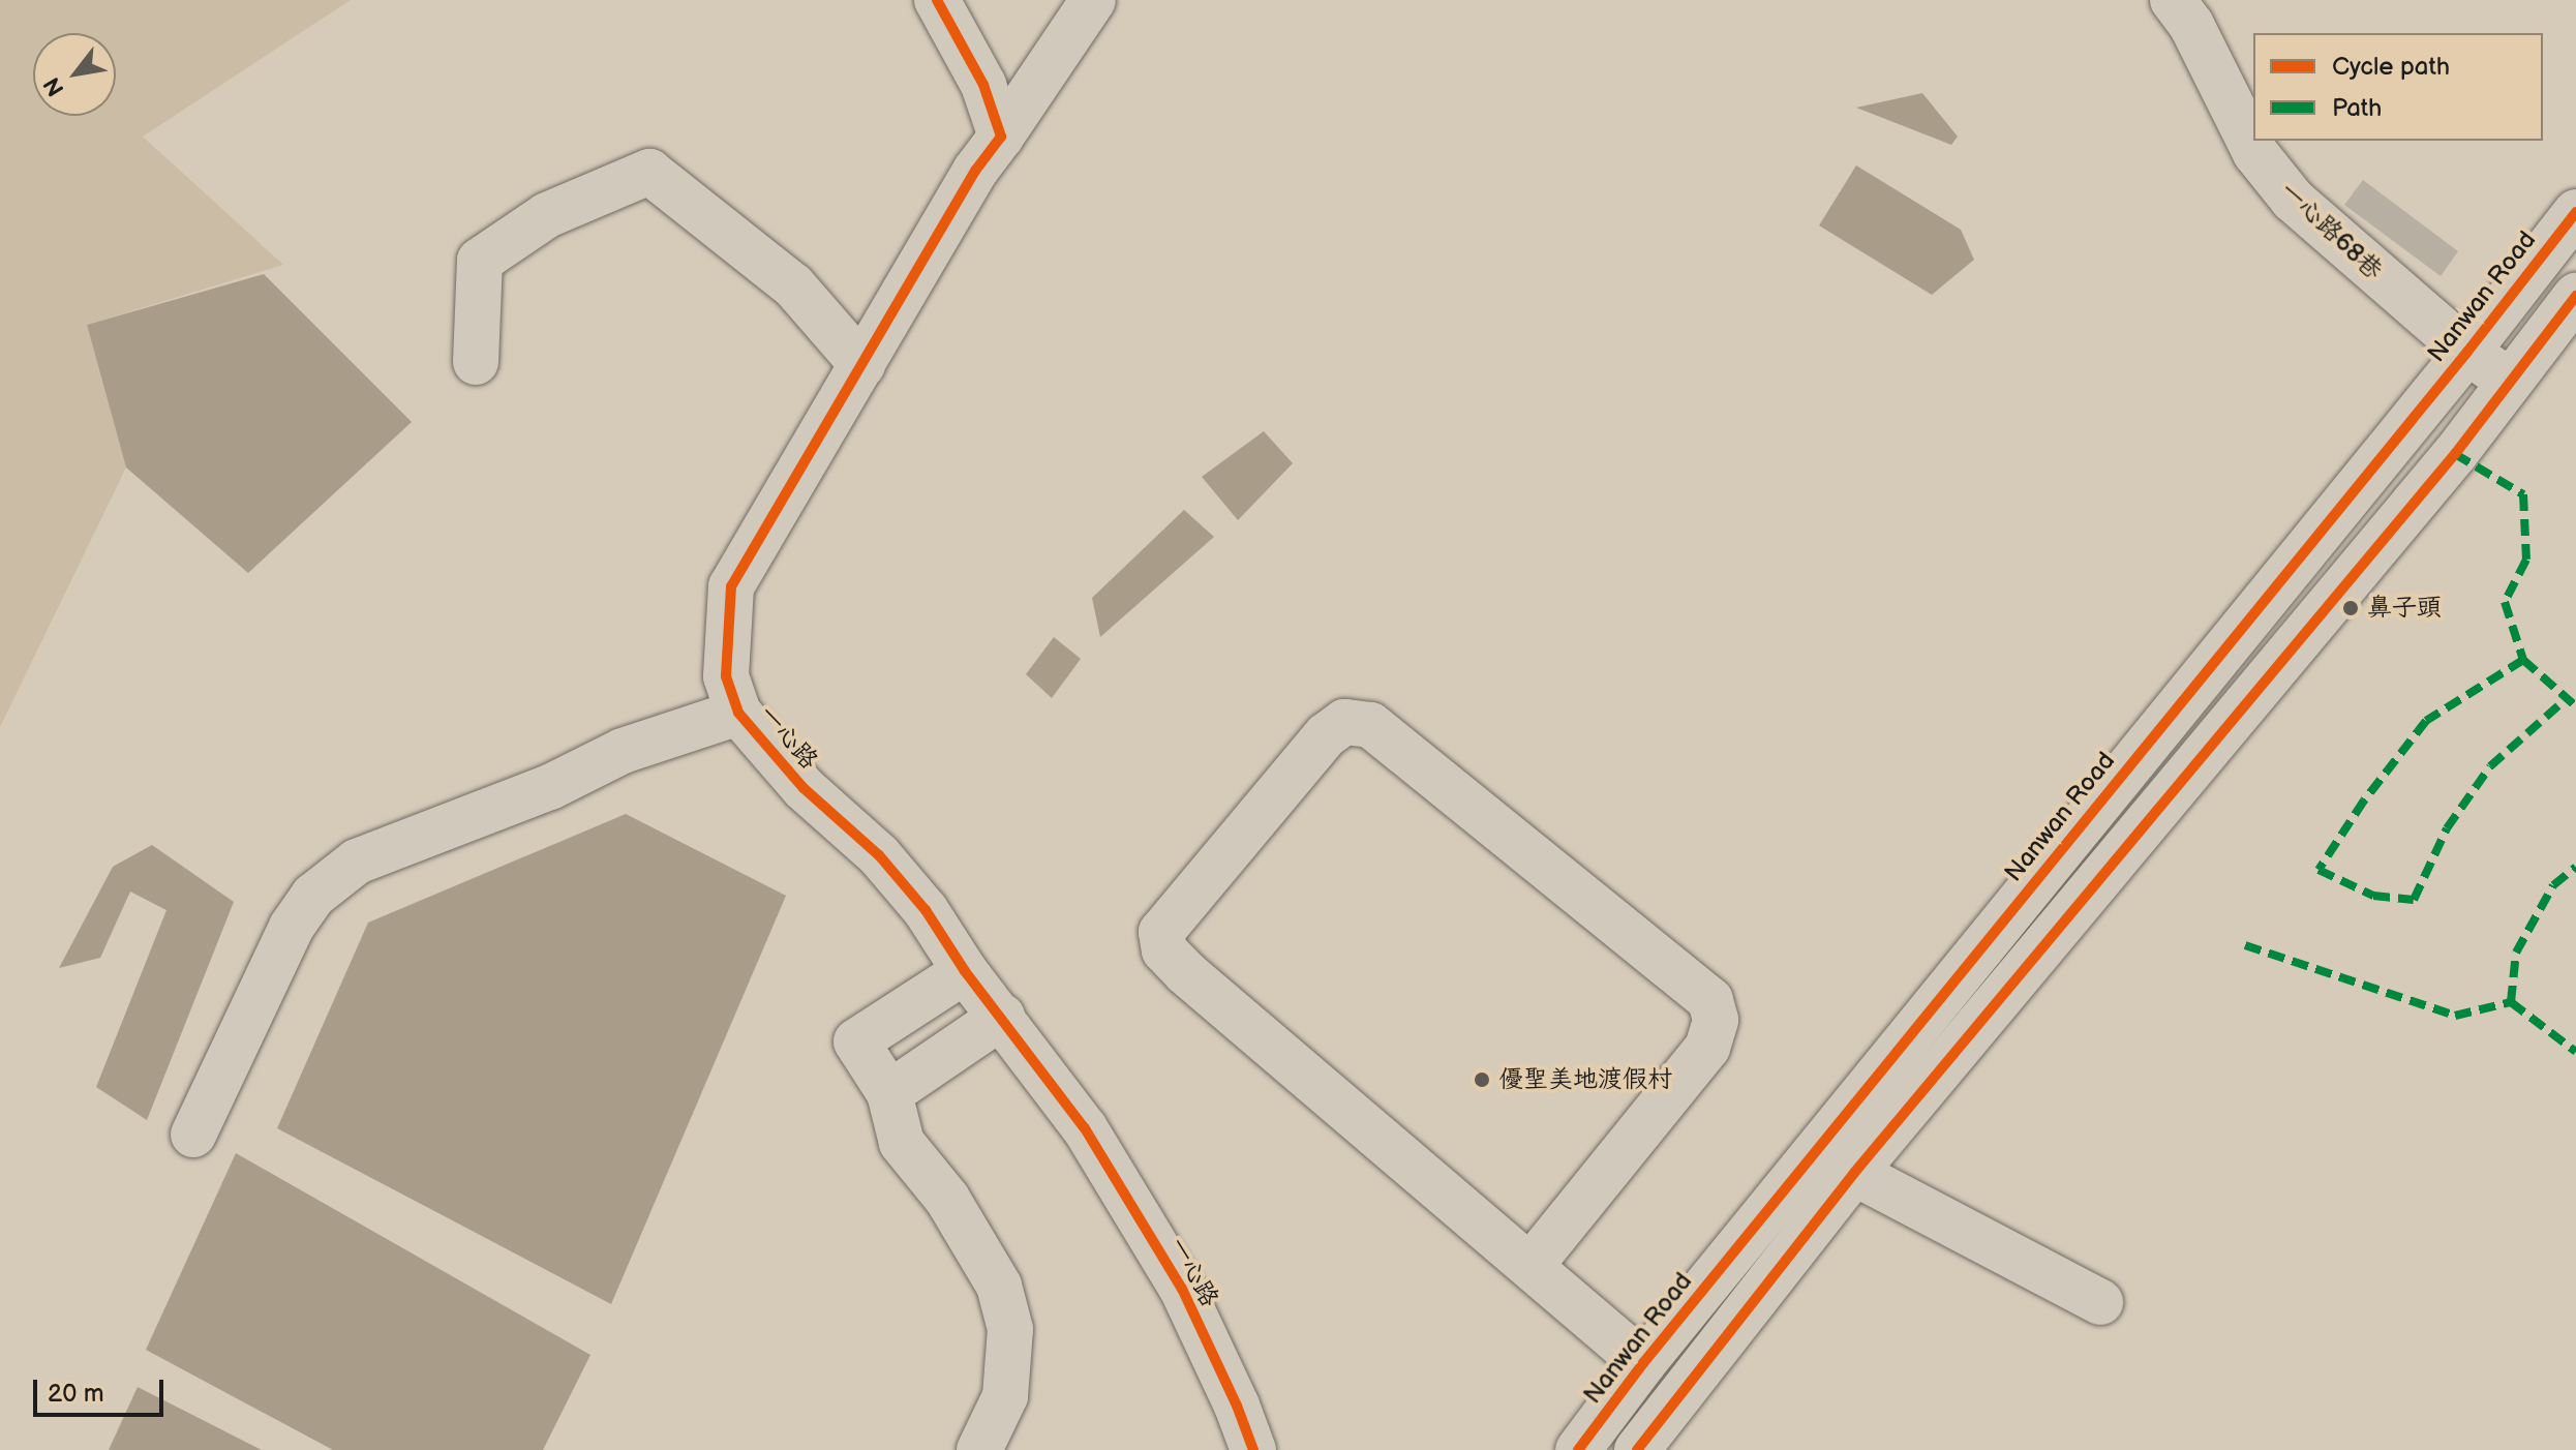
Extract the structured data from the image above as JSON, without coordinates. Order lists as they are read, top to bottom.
{
  "streets": {
    "main road": ["一心路68巷", "Nanwan Road", "一心路"]
  },
  "crossings": [
    ["一心路68巷", "Nanwan Road"]
  ],
  "places": ["鼻子頭", "優聖美地渡假村"],
  "legend": ["Cycle path", "Path"],
  "scale_bar": "20 m",
  "north": "bottom left"
}
